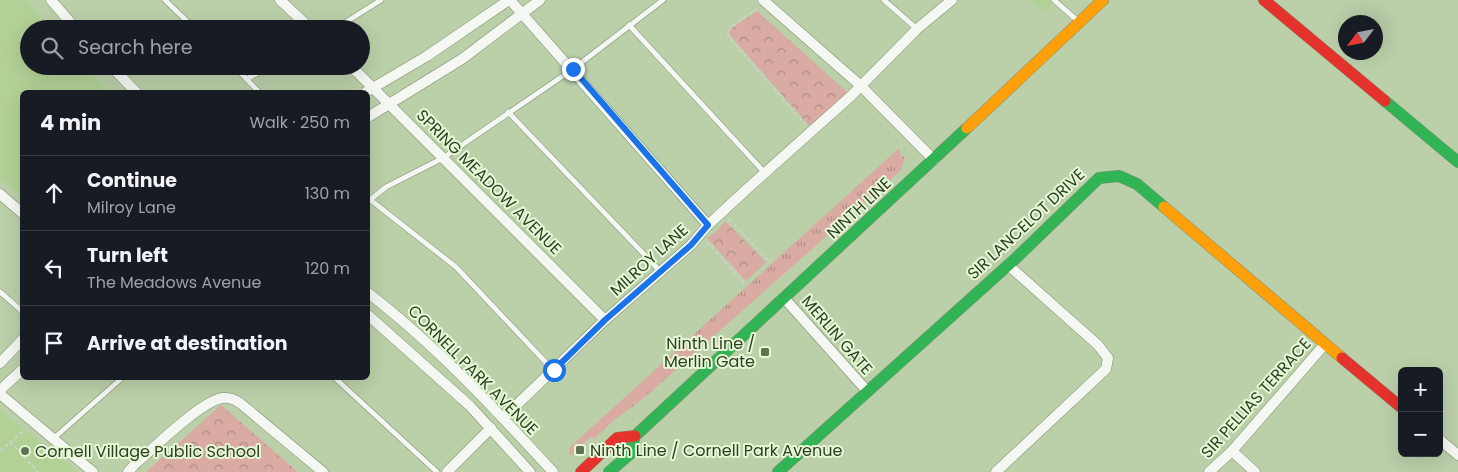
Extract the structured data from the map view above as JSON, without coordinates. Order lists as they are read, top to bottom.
{
  "streets": {
    "street": [
      "SPRING MEADOW AVENUE",
      "NINTH LINE",
      "SIR LANCELOT DRIVE",
      "MILROY LANE",
      "MERLIN GATE",
      "CORNELL PARK AVENUE",
      "SIR PELLIAS TERRACE"
    ]
  },
  "crossings": [
    ["SPRING MEADOW AVENUE", "MILROY LANE"],
    ["NINTH LINE", "MERLIN GATE"],
    ["SIR LANCELOT DRIVE", "MERLIN GATE"],
    ["SIR LANCELOT DRIVE", "SIR PELLIAS TERRACE"],
    ["MILROY LANE", "CORNELL PARK AVENUE"]
  ],
  "places": {
    "transit": ["Ninth Line / Merlin Gate", "Ninth Line / Cornell Park Avenue"],
    "other": ["Cornell Village Public School"]
  },
  "north": "bottom left",
  "page": {
    "search": "Search here",
    "heading": ["4 min", "Walk · 250 m"],
    "list": [
      ["Continue", "Milroy Lane", "130 m"],
      ["Turn left", "The Meadows Avenue", "120 m"],
      "Arrive at destination"
    ],
    "map_buttons": ["+", "−"]
  }
}
